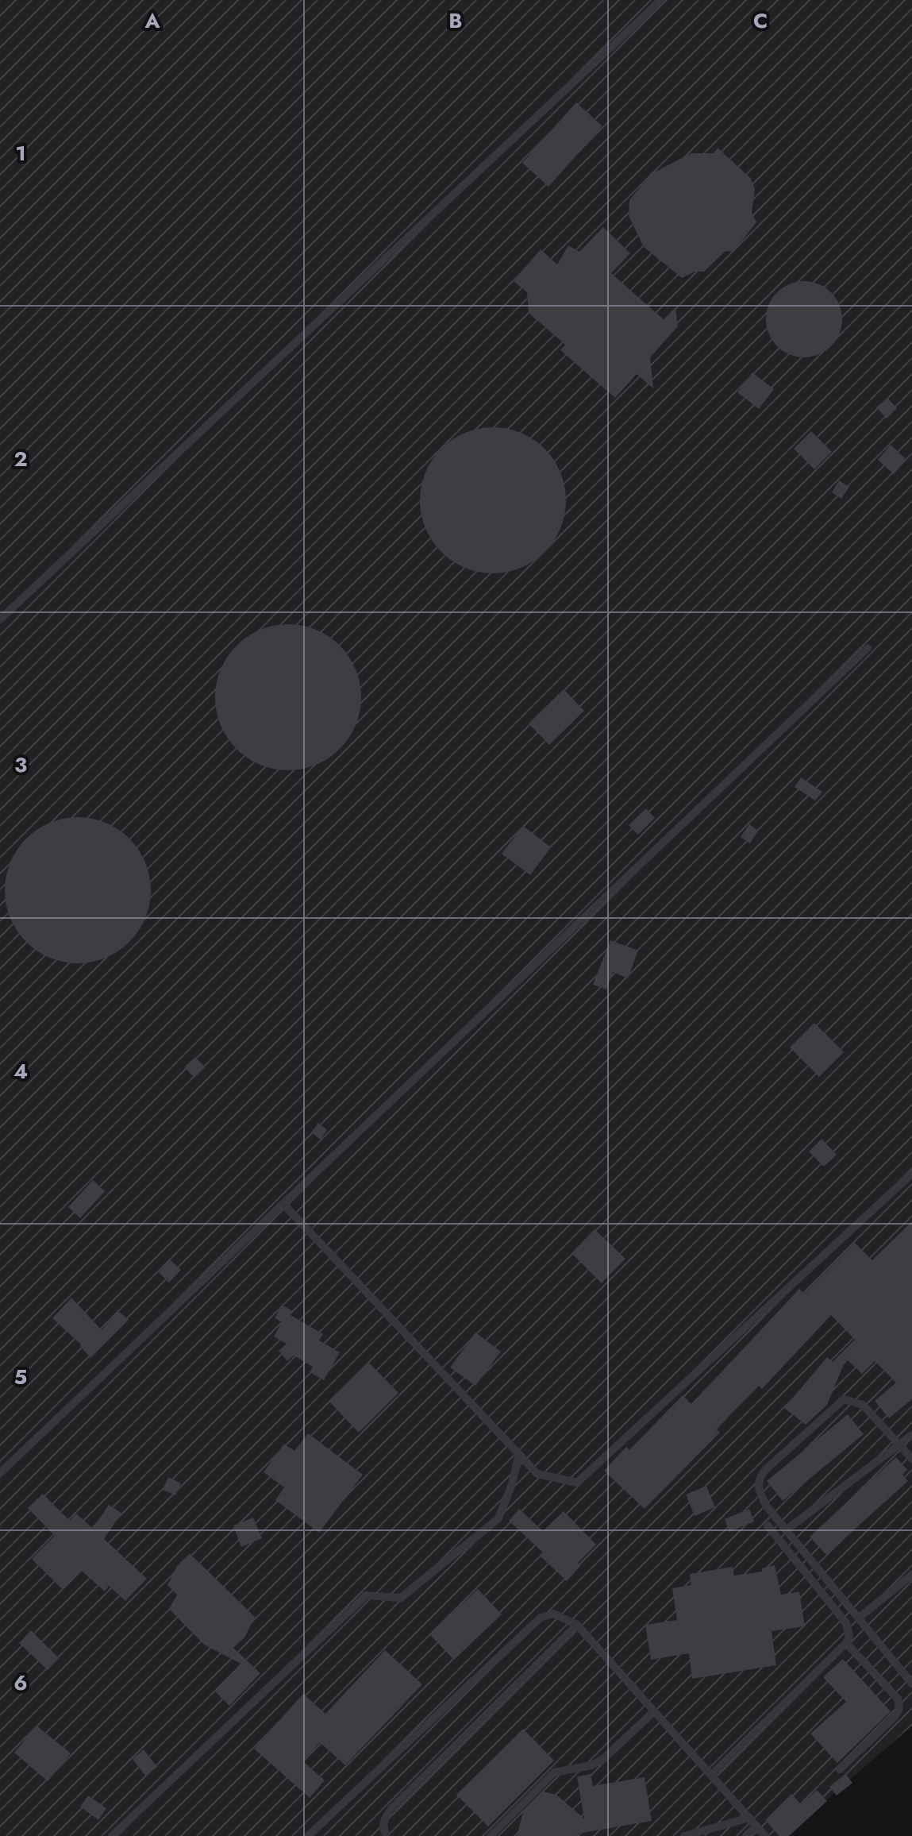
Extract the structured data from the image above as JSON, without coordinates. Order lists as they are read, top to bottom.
{
  "grid": {
    "columns": ["A", "B", "C"],
    "rows": [
      "1",
      "2",
      "3",
      "4",
      "5",
      "6"
    ]
  }
}
